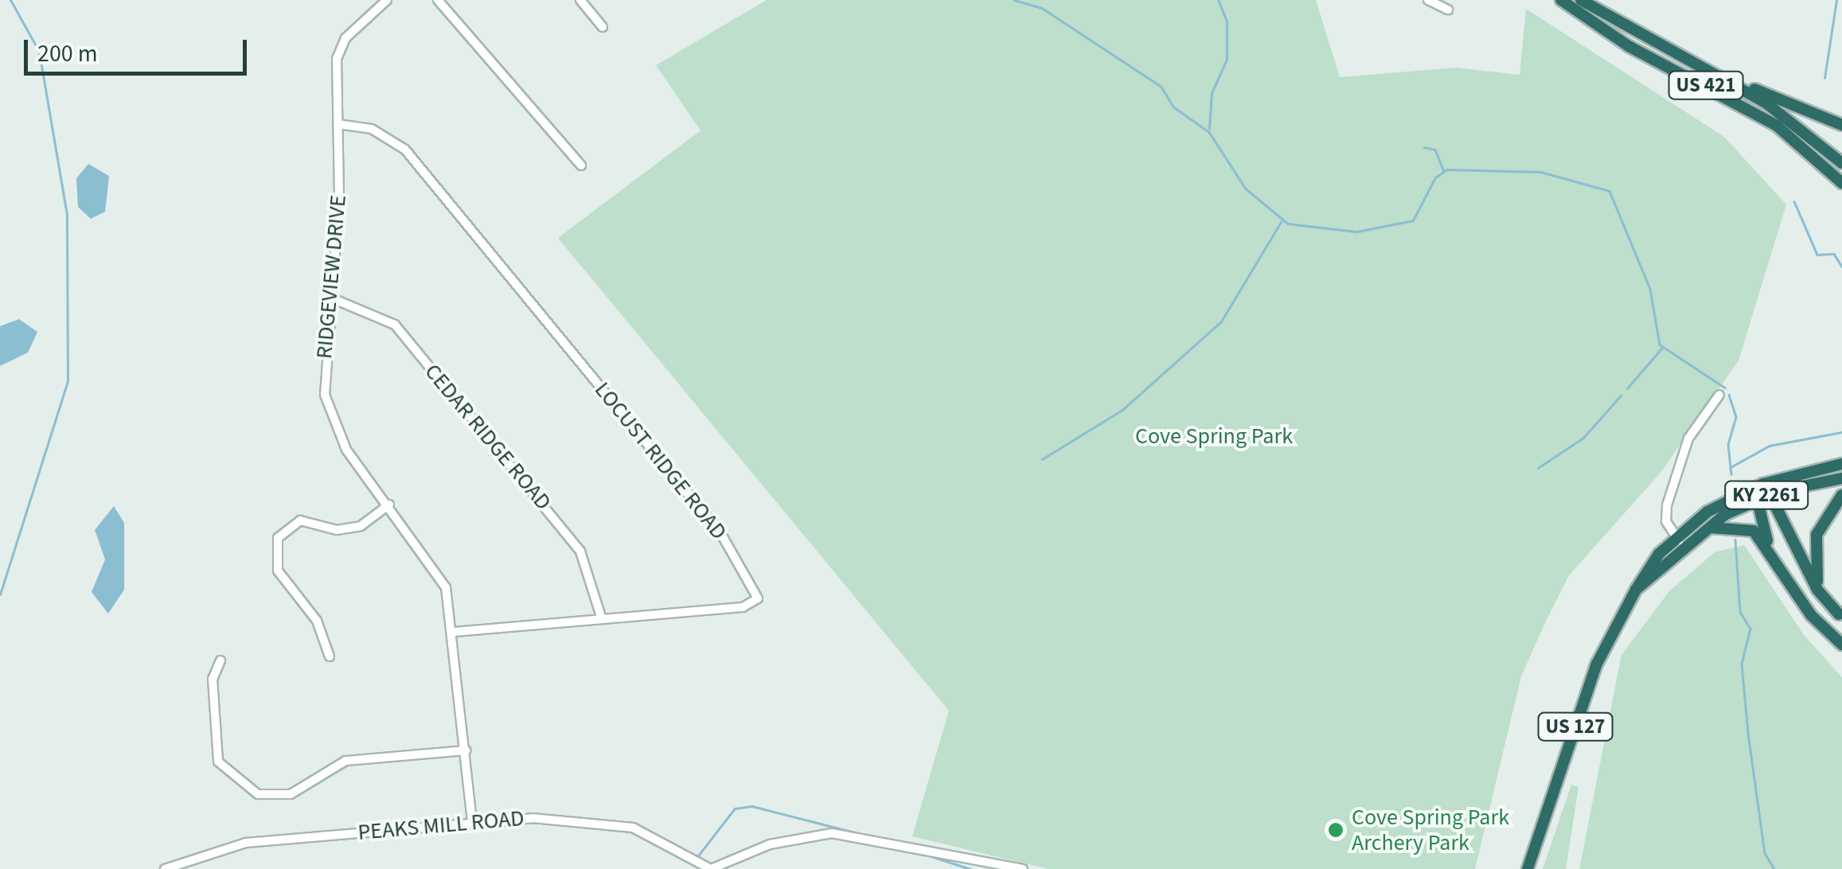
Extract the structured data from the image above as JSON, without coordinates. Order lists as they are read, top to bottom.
{
  "streets": {
    "highway": ["US 421", "KY 2261", "US 127"],
    "street": [
      "RIDGEVIEW DRIVE",
      "CEDAR RIDGE ROAD",
      "LOCUST RIDGE ROAD",
      "PEAKS MILL ROAD"
    ]
  },
  "crossings": [
    ["RIDGEVIEW DRIVE", "CEDAR RIDGE ROAD"],
    ["RIDGEVIEW DRIVE", "LOCUST RIDGE ROAD"],
    ["RIDGEVIEW DRIVE", "PEAKS MILL ROAD"],
    ["CEDAR RIDGE ROAD", "LOCUST RIDGE ROAD"],
    ["KY 2261", "US 127"]
  ],
  "parks": ["Cove Spring Park"],
  "places": ["Cove Spring Park Archery Park"],
  "scale_bar": "200 m"
}
